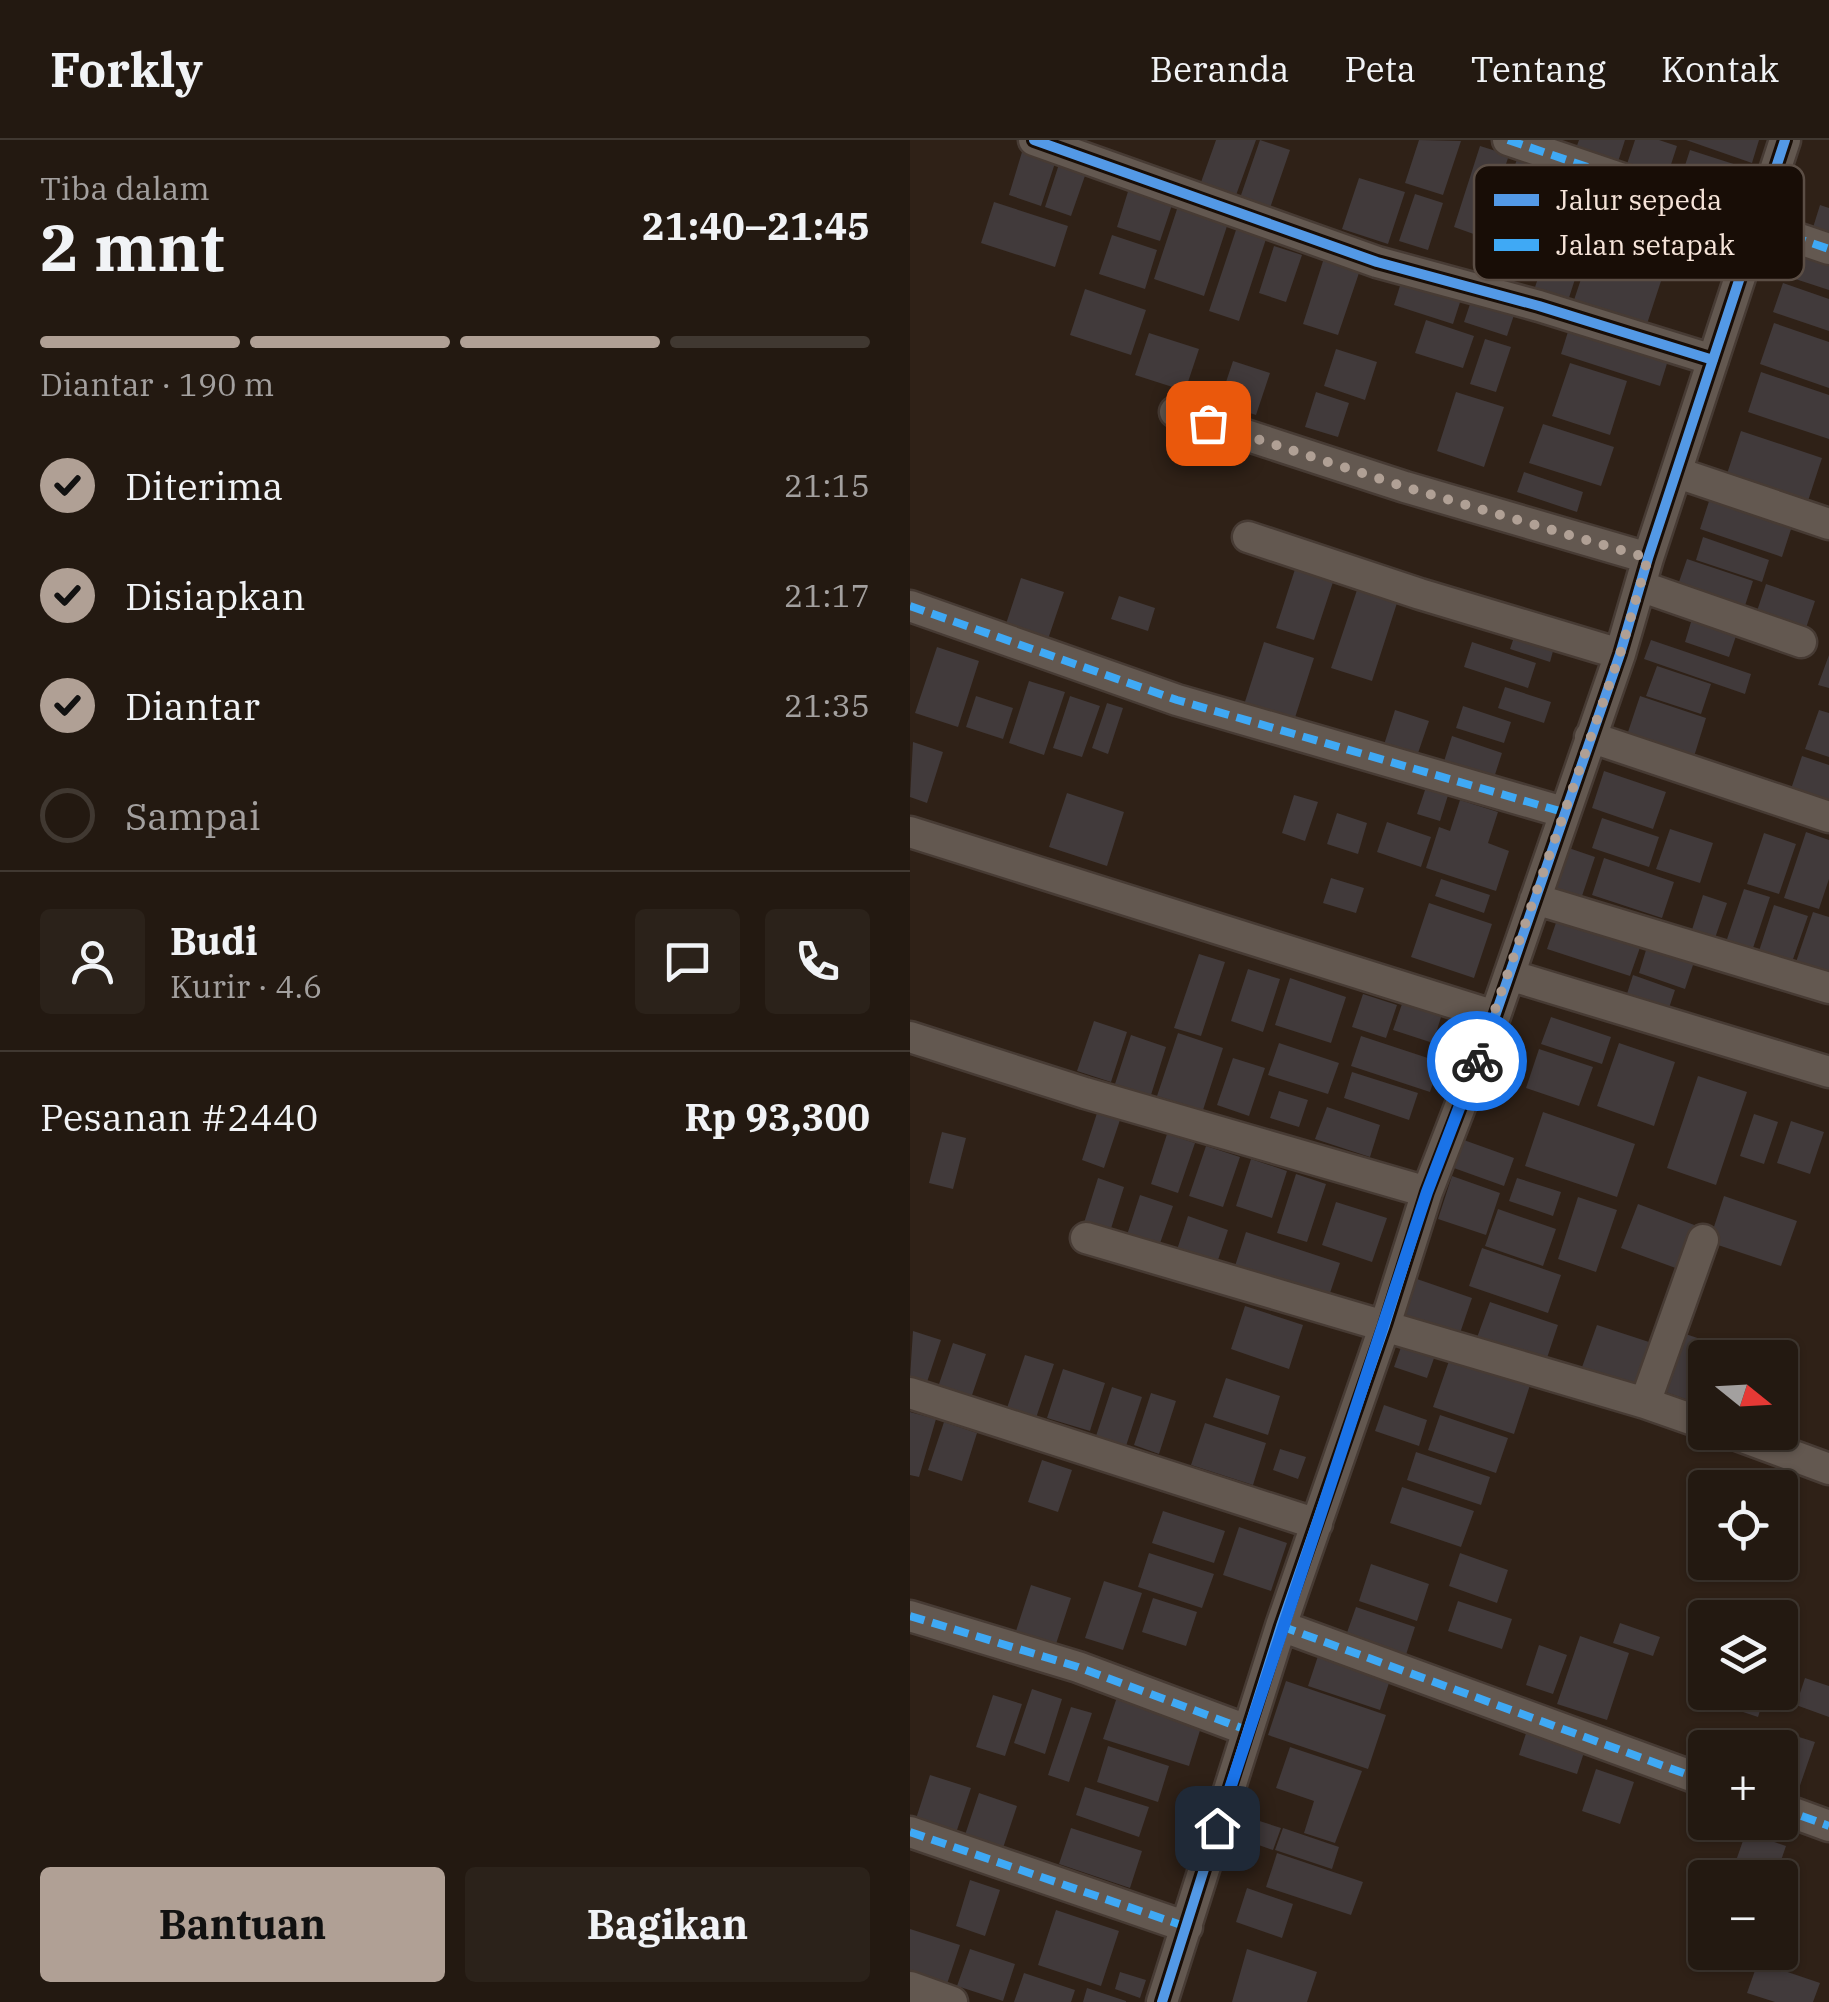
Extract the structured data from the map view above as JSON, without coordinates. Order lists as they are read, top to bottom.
{
  "legend": ["Jalur sepeda", "Jalan setapak"],
  "north": "right",
  "page": {
    "header": "Forkly",
    "nav": [
      "Beranda",
      "Peta",
      "Tentang",
      "Kontak"
    ],
    "heading": ["2 mnt", "Tiba dalam", "21:40–21:45"],
    "panel": [
      "Budi",
      "Kurir · 4.6",
      "Pesanan #2440",
      "Rp 93,300"
    ],
    "bar": "Diantar · 190 m",
    "list": [
      ["Diterima", "21:15"],
      ["Disiapkan", "21:17"],
      ["Diantar", "21:35"],
      "Sampai"
    ],
    "map_buttons": ["+", "−"],
    "buttons": ["Bantuan", "Bagikan"]
  }
}
